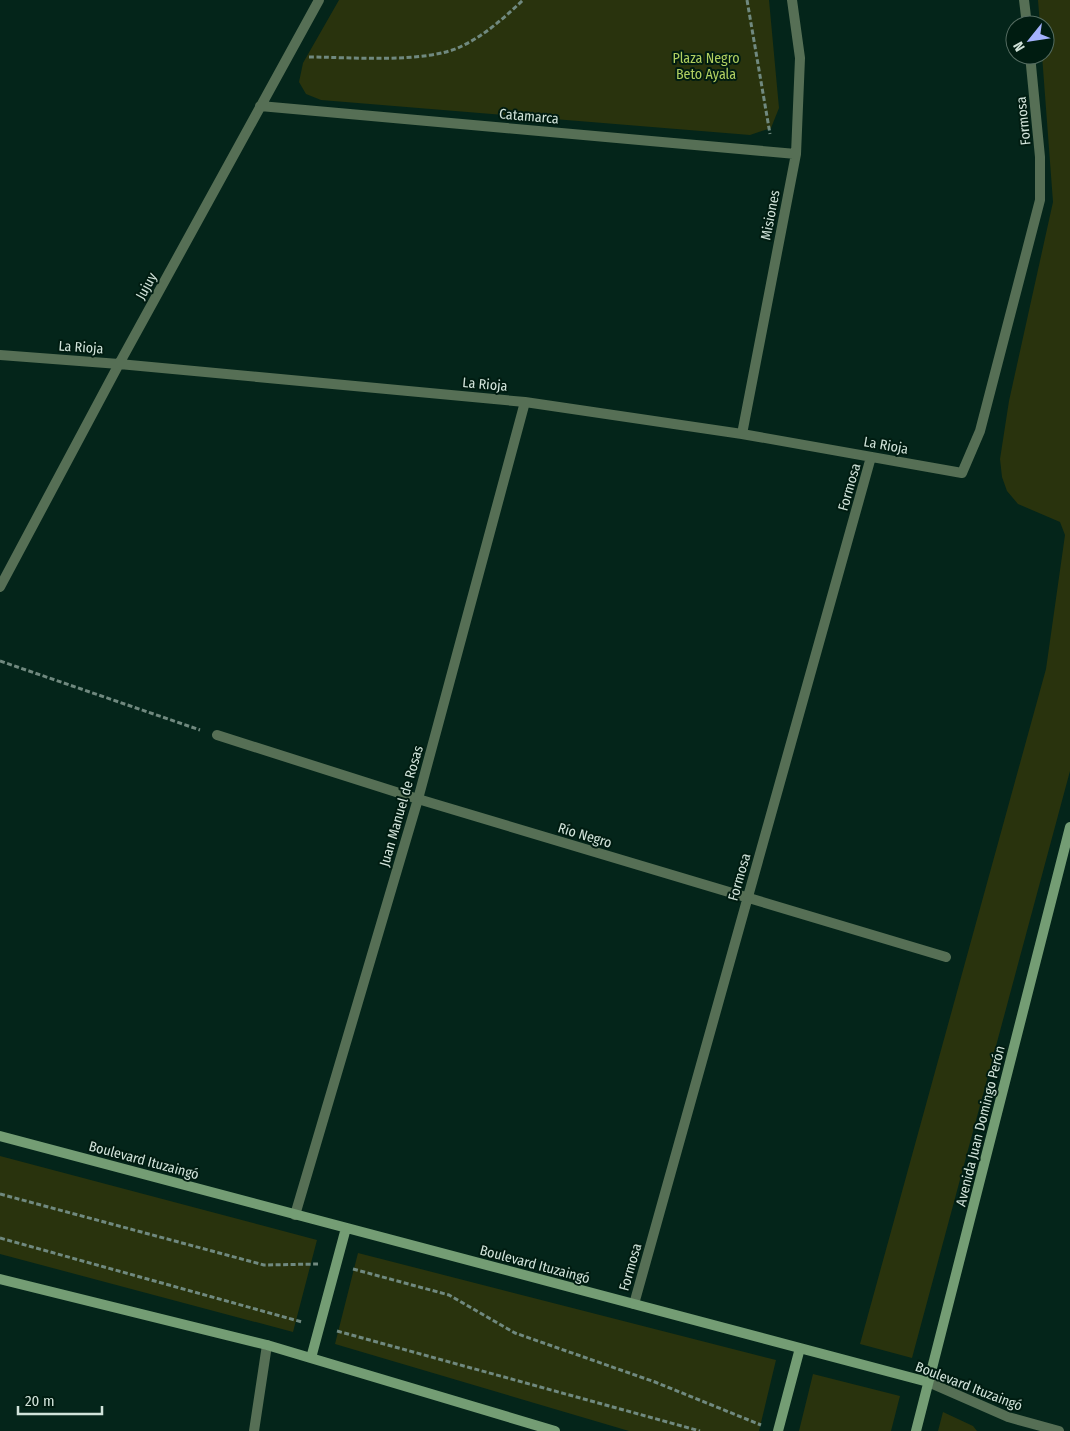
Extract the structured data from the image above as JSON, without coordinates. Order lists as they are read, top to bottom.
{
  "streets": {
    "main road": ["Avenida Juan Domingo Perón", "Boulevard Ituzaingó"],
    "street": [
      "Catamarca",
      "Formosa",
      "Misiones",
      "Jujuy",
      "La Rioja",
      "Juan Manuel de Rosas",
      "Río Negro"
    ]
  },
  "crossings": [
    ["Catamarca", "Misiones"],
    ["Catamarca", "Jujuy"],
    ["Formosa", "La Rioja"],
    ["Formosa", "Río Negro"],
    ["Formosa", "Boulevard Ituzaingó"],
    ["Misiones", "La Rioja"],
    ["Jujuy", "La Rioja"],
    ["La Rioja", "Juan Manuel de Rosas"],
    ["Juan Manuel de Rosas", "Río Negro"],
    ["Juan Manuel de Rosas", "Boulevard Ituzaingó"],
    ["Avenida Juan Domingo Perón", "Boulevard Ituzaingó"]
  ],
  "parks": ["Plaza Negro Beto Ayala"],
  "scale_bar": "20 m",
  "north": "bottom left"
}
